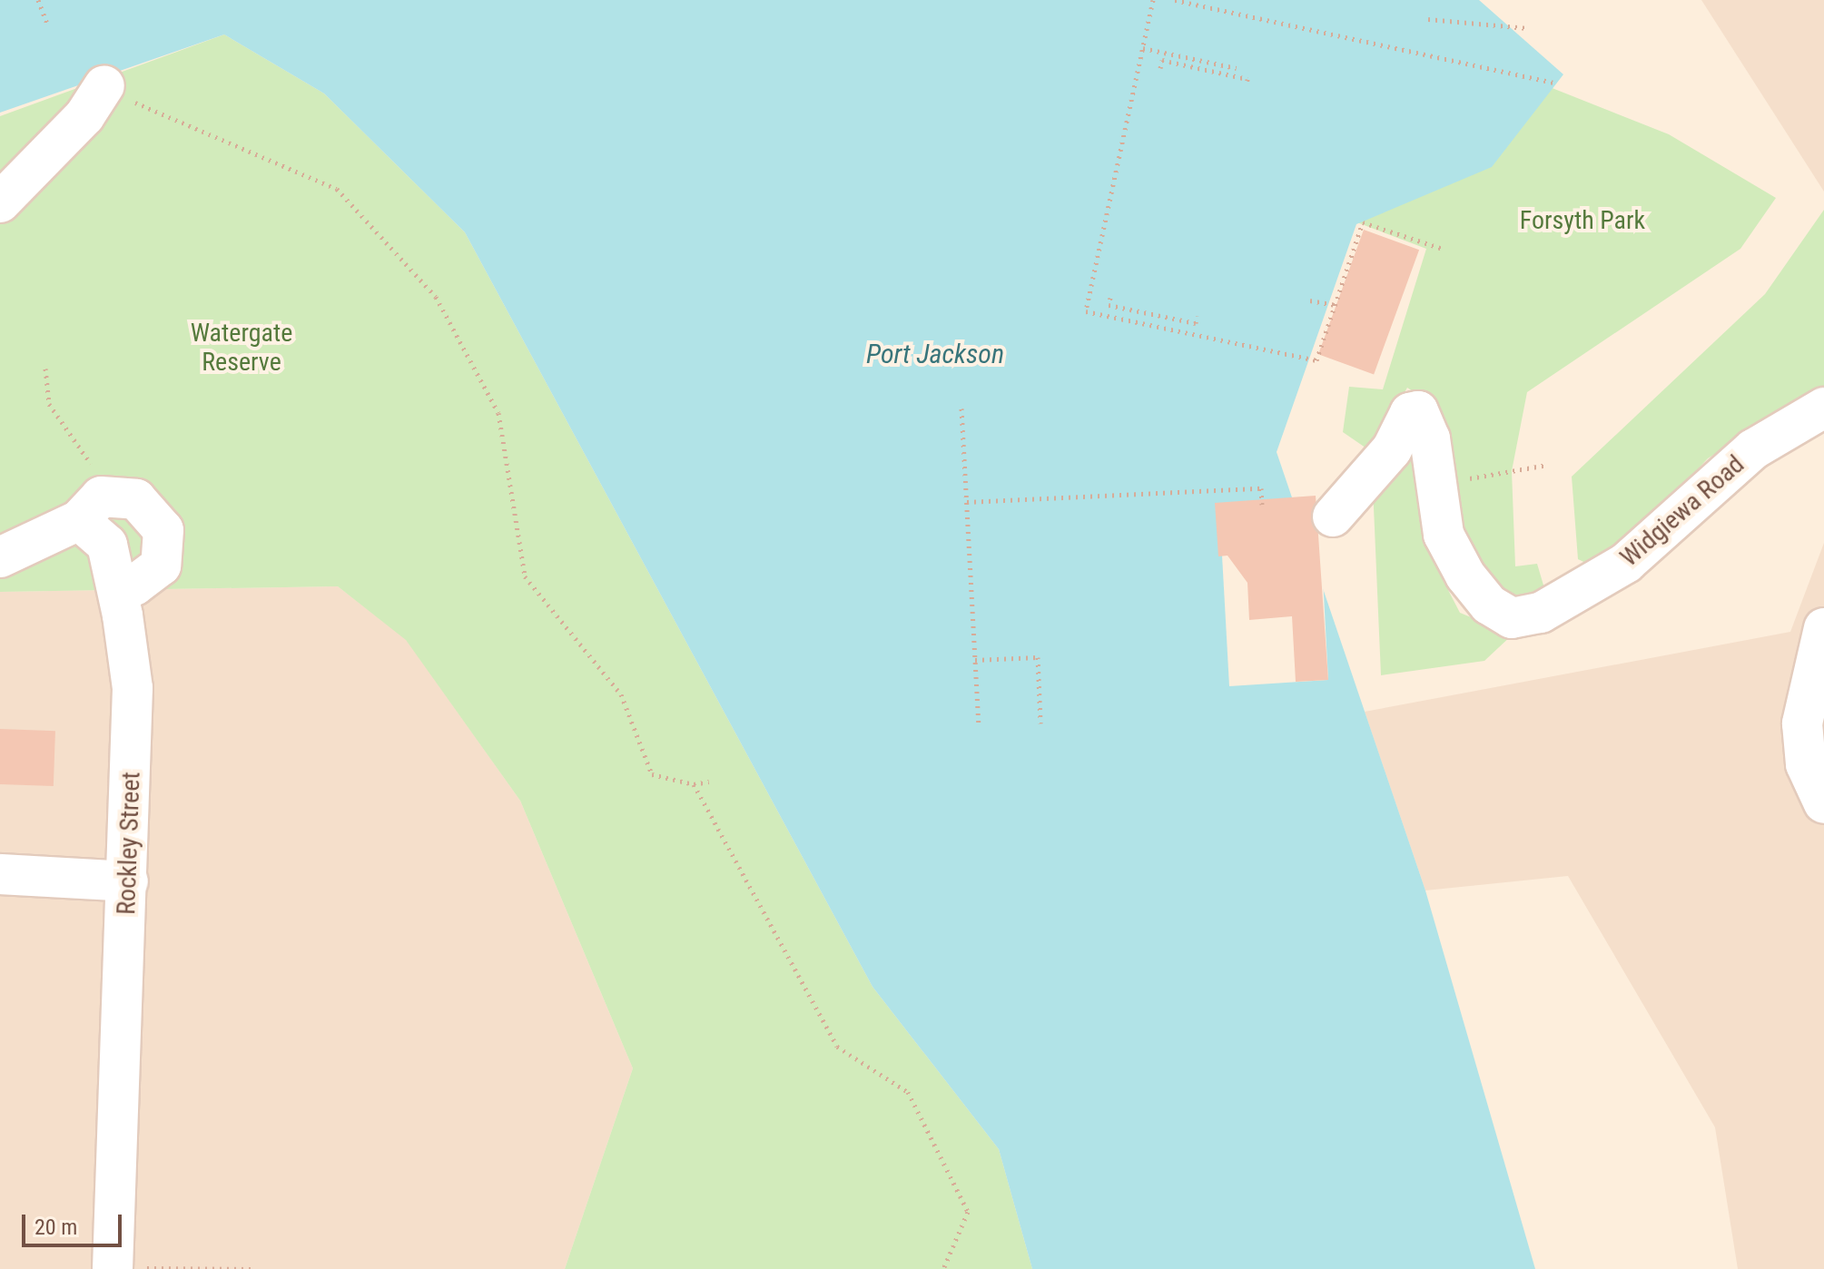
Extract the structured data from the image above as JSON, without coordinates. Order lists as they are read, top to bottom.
{
  "streets": {
    "street": ["Widgiewa Road", "Rockley Street"]
  },
  "water": ["Port Jackson"],
  "parks": ["Forsyth Park", "Watergate Reserve"],
  "scale_bar": "20 m"
}
